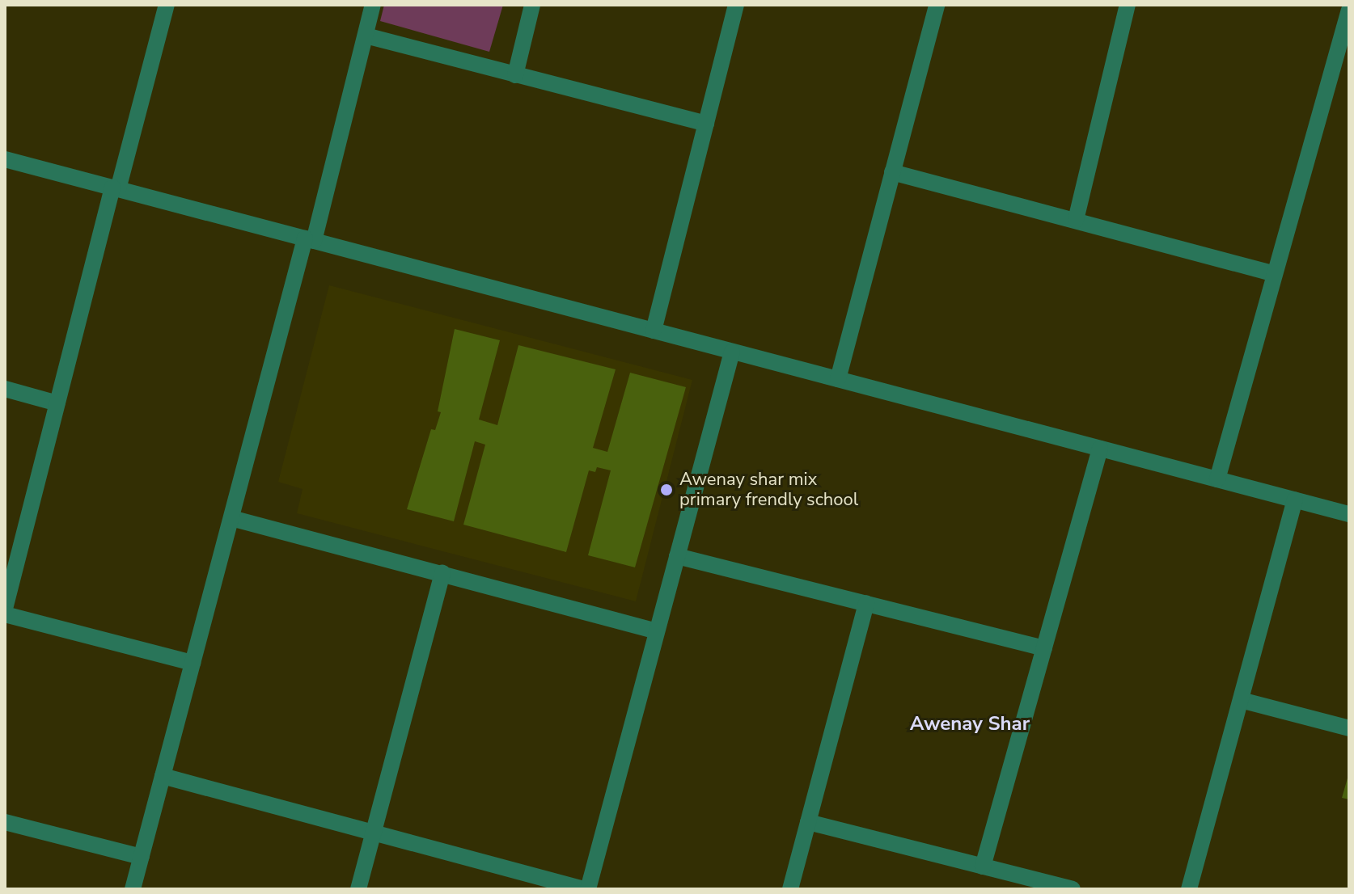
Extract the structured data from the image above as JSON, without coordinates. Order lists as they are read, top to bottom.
{
  "districts": ["Awenay Shar"],
  "places": ["Awenay shar mix primary frendly school"]
}
